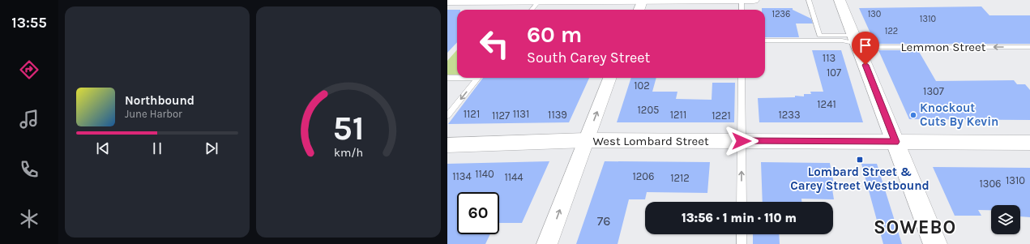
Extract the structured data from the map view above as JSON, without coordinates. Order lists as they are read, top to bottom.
{
  "streets": {
    "main road": ["West Lombard Street"],
    "lane": ["Lemmon Street"]
  },
  "one_way": ["Lemmon Street"],
  "districts": ["SOWEBO"],
  "places": {
    "other": ["Knockout Cuts By Kevin"],
    "transit": ["Lombard Street & Carey Street Westbound"]
  },
  "house_numbers": [
    "1236",
    "130",
    "1310",
    "122",
    "113",
    "107",
    "102",
    "1307",
    "1241",
    "1205",
    "1121",
    "1131",
    "1139",
    "1211",
    "1233",
    "1127",
    "1221",
    "1140",
    "1134",
    "1206",
    "1144",
    "1212",
    "1310",
    "1306",
    "76"
  ],
  "page": {
    "tabs": "13:55",
    "turn": ["60 m", "South Carey Street"],
    "song": ["Northbound", "June Harbor"],
    "limit": "60",
    "trip": "13:56 · 1 min · 110 m",
    "gauge": ["51", "km/h"]
  }
}
